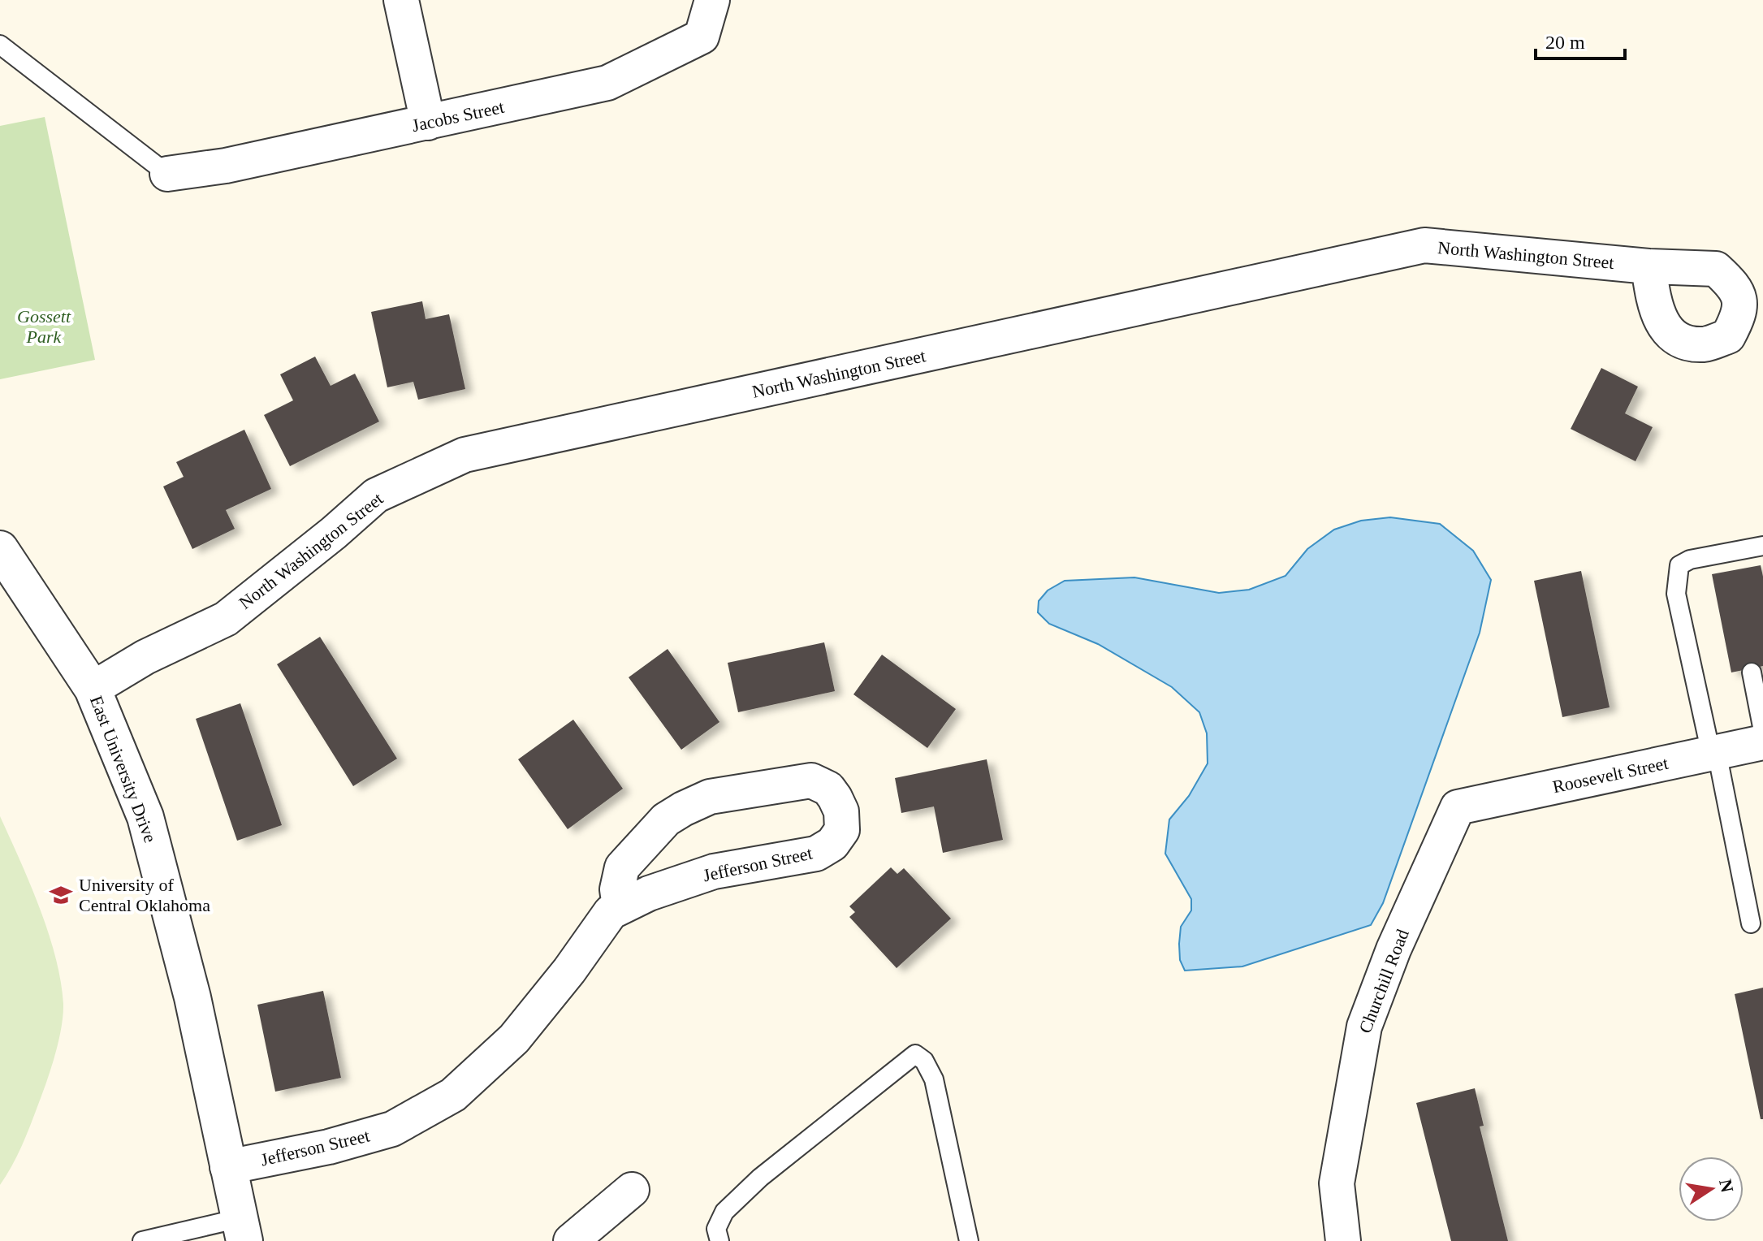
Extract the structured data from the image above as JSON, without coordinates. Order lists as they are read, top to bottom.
{
  "streets": {
    "street": [
      "Jacobs Street",
      "North Washington Street",
      "East University Drive",
      "Roosevelt Street",
      "Jefferson Street",
      "Churchill Road"
    ]
  },
  "crossings": [
    ["North Washington Street", "East University Drive"],
    ["East University Drive", "Jefferson Street"],
    ["Roosevelt Street", "Churchill Road"]
  ],
  "parks": ["Gossett Park"],
  "places": {
    "school or university": ["University of Central Oklahoma"]
  },
  "scale_bar": "20 m",
  "north": "right"
}
